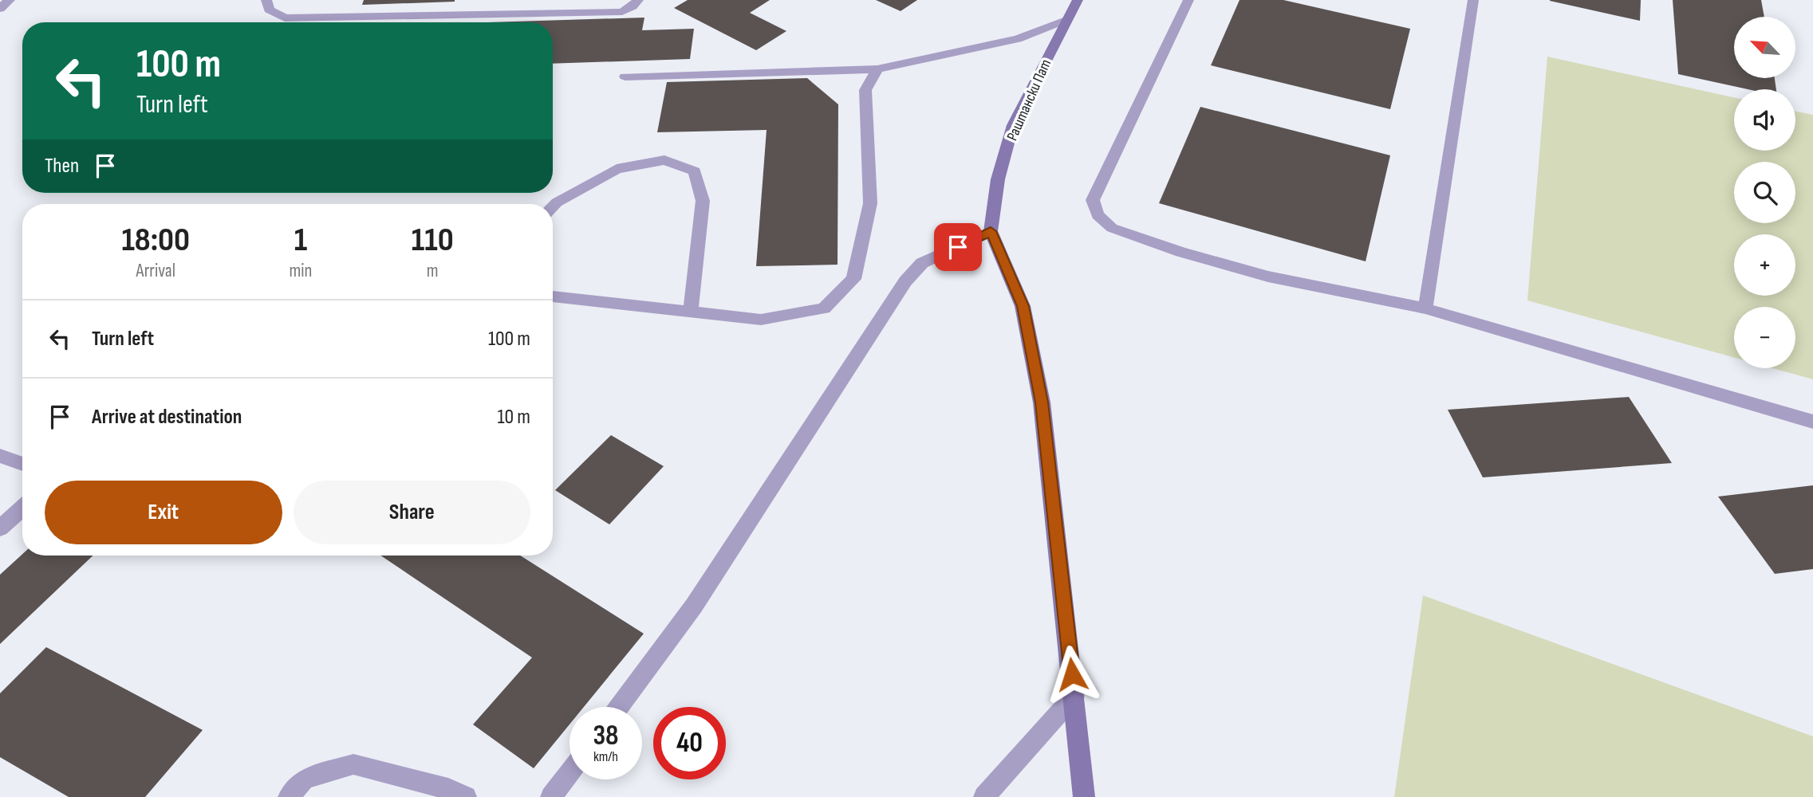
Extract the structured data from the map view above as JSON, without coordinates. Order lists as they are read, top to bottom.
{
  "streets": {
    "street": ["Раштански Пат"]
  },
  "north": "top left",
  "page": {
    "map_buttons": ["+", "−"],
    "turn": ["100 m", "Turn left"],
    "then": "Then",
    "eta": [
      "18:00",
      "Arrival",
      "1",
      "min",
      "110",
      "m"
    ],
    "list": [
      {
        "name": "Turn left",
        "value": "100 m"
      },
      {
        "name": "Arrive at destination",
        "value": "10 m"
      }
    ],
    "buttons": ["Exit", "Share"],
    "speed": "38 km/h",
    "limit": "40"
  }
}
